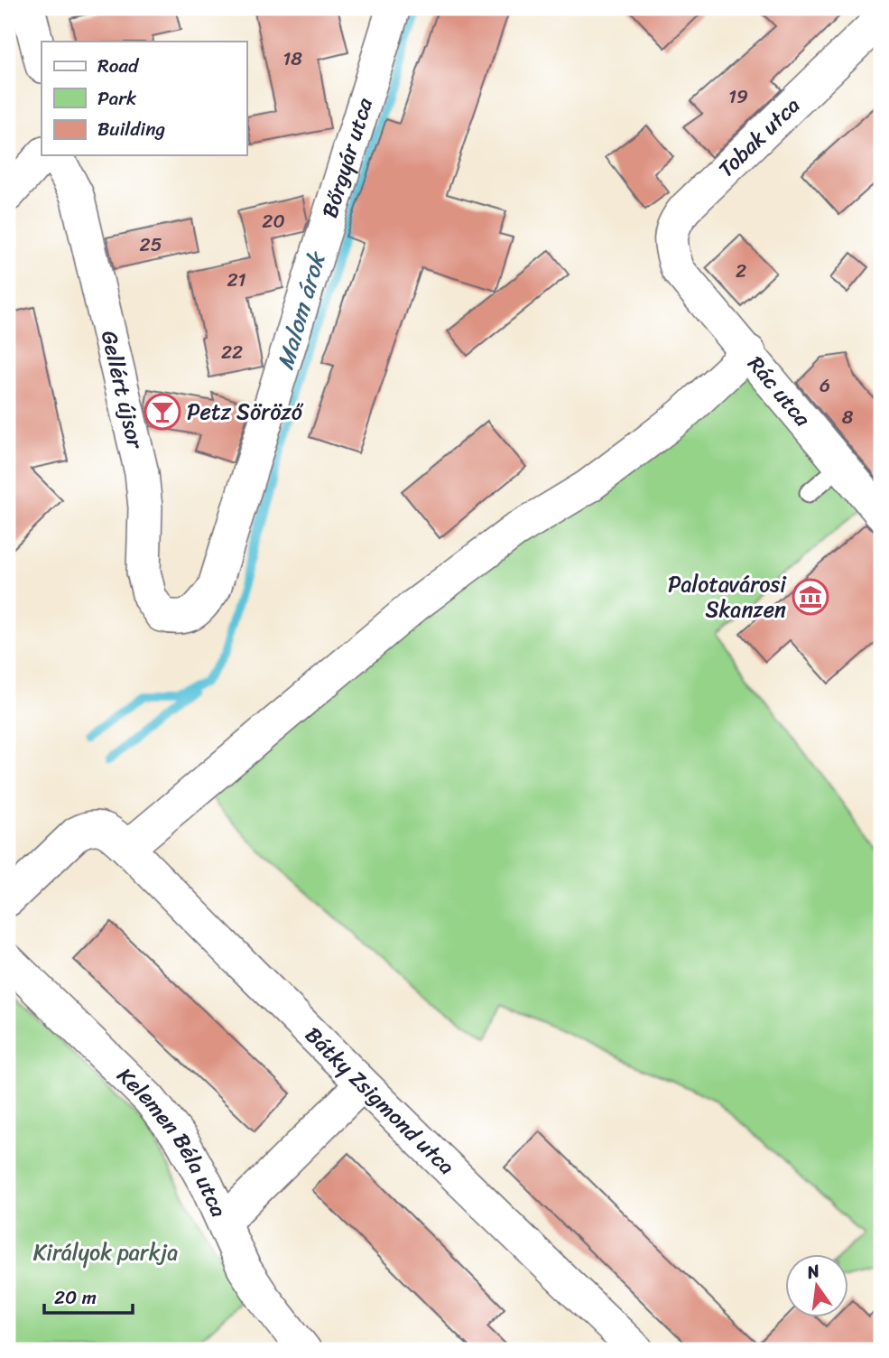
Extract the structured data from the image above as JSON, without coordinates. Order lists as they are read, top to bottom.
{
  "streets": {
    "street": [
      "Tobak utca",
      "Bőrgyár utca",
      "Gellért újsor",
      "Rác utca",
      "Bátky Zsigmond utca",
      "Kelemen Béla utca"
    ]
  },
  "crossings": [
    ["Tobak utca", "Rác utca"],
    ["Bőrgyár utca", "Gellért újsor"]
  ],
  "water": ["Malom árok"],
  "parks": ["Királyok parkja"],
  "places": {
    "bar": ["Petz Söröző"],
    "museum": ["Palotavárosi Skanzen"]
  },
  "house_numbers": [
    "18",
    "19",
    "20",
    "25",
    "2",
    "21",
    "22",
    "6",
    "8"
  ],
  "legend": ["Road", "Park", "Building"],
  "scale_bar": "20 m",
  "north": "top"
}
